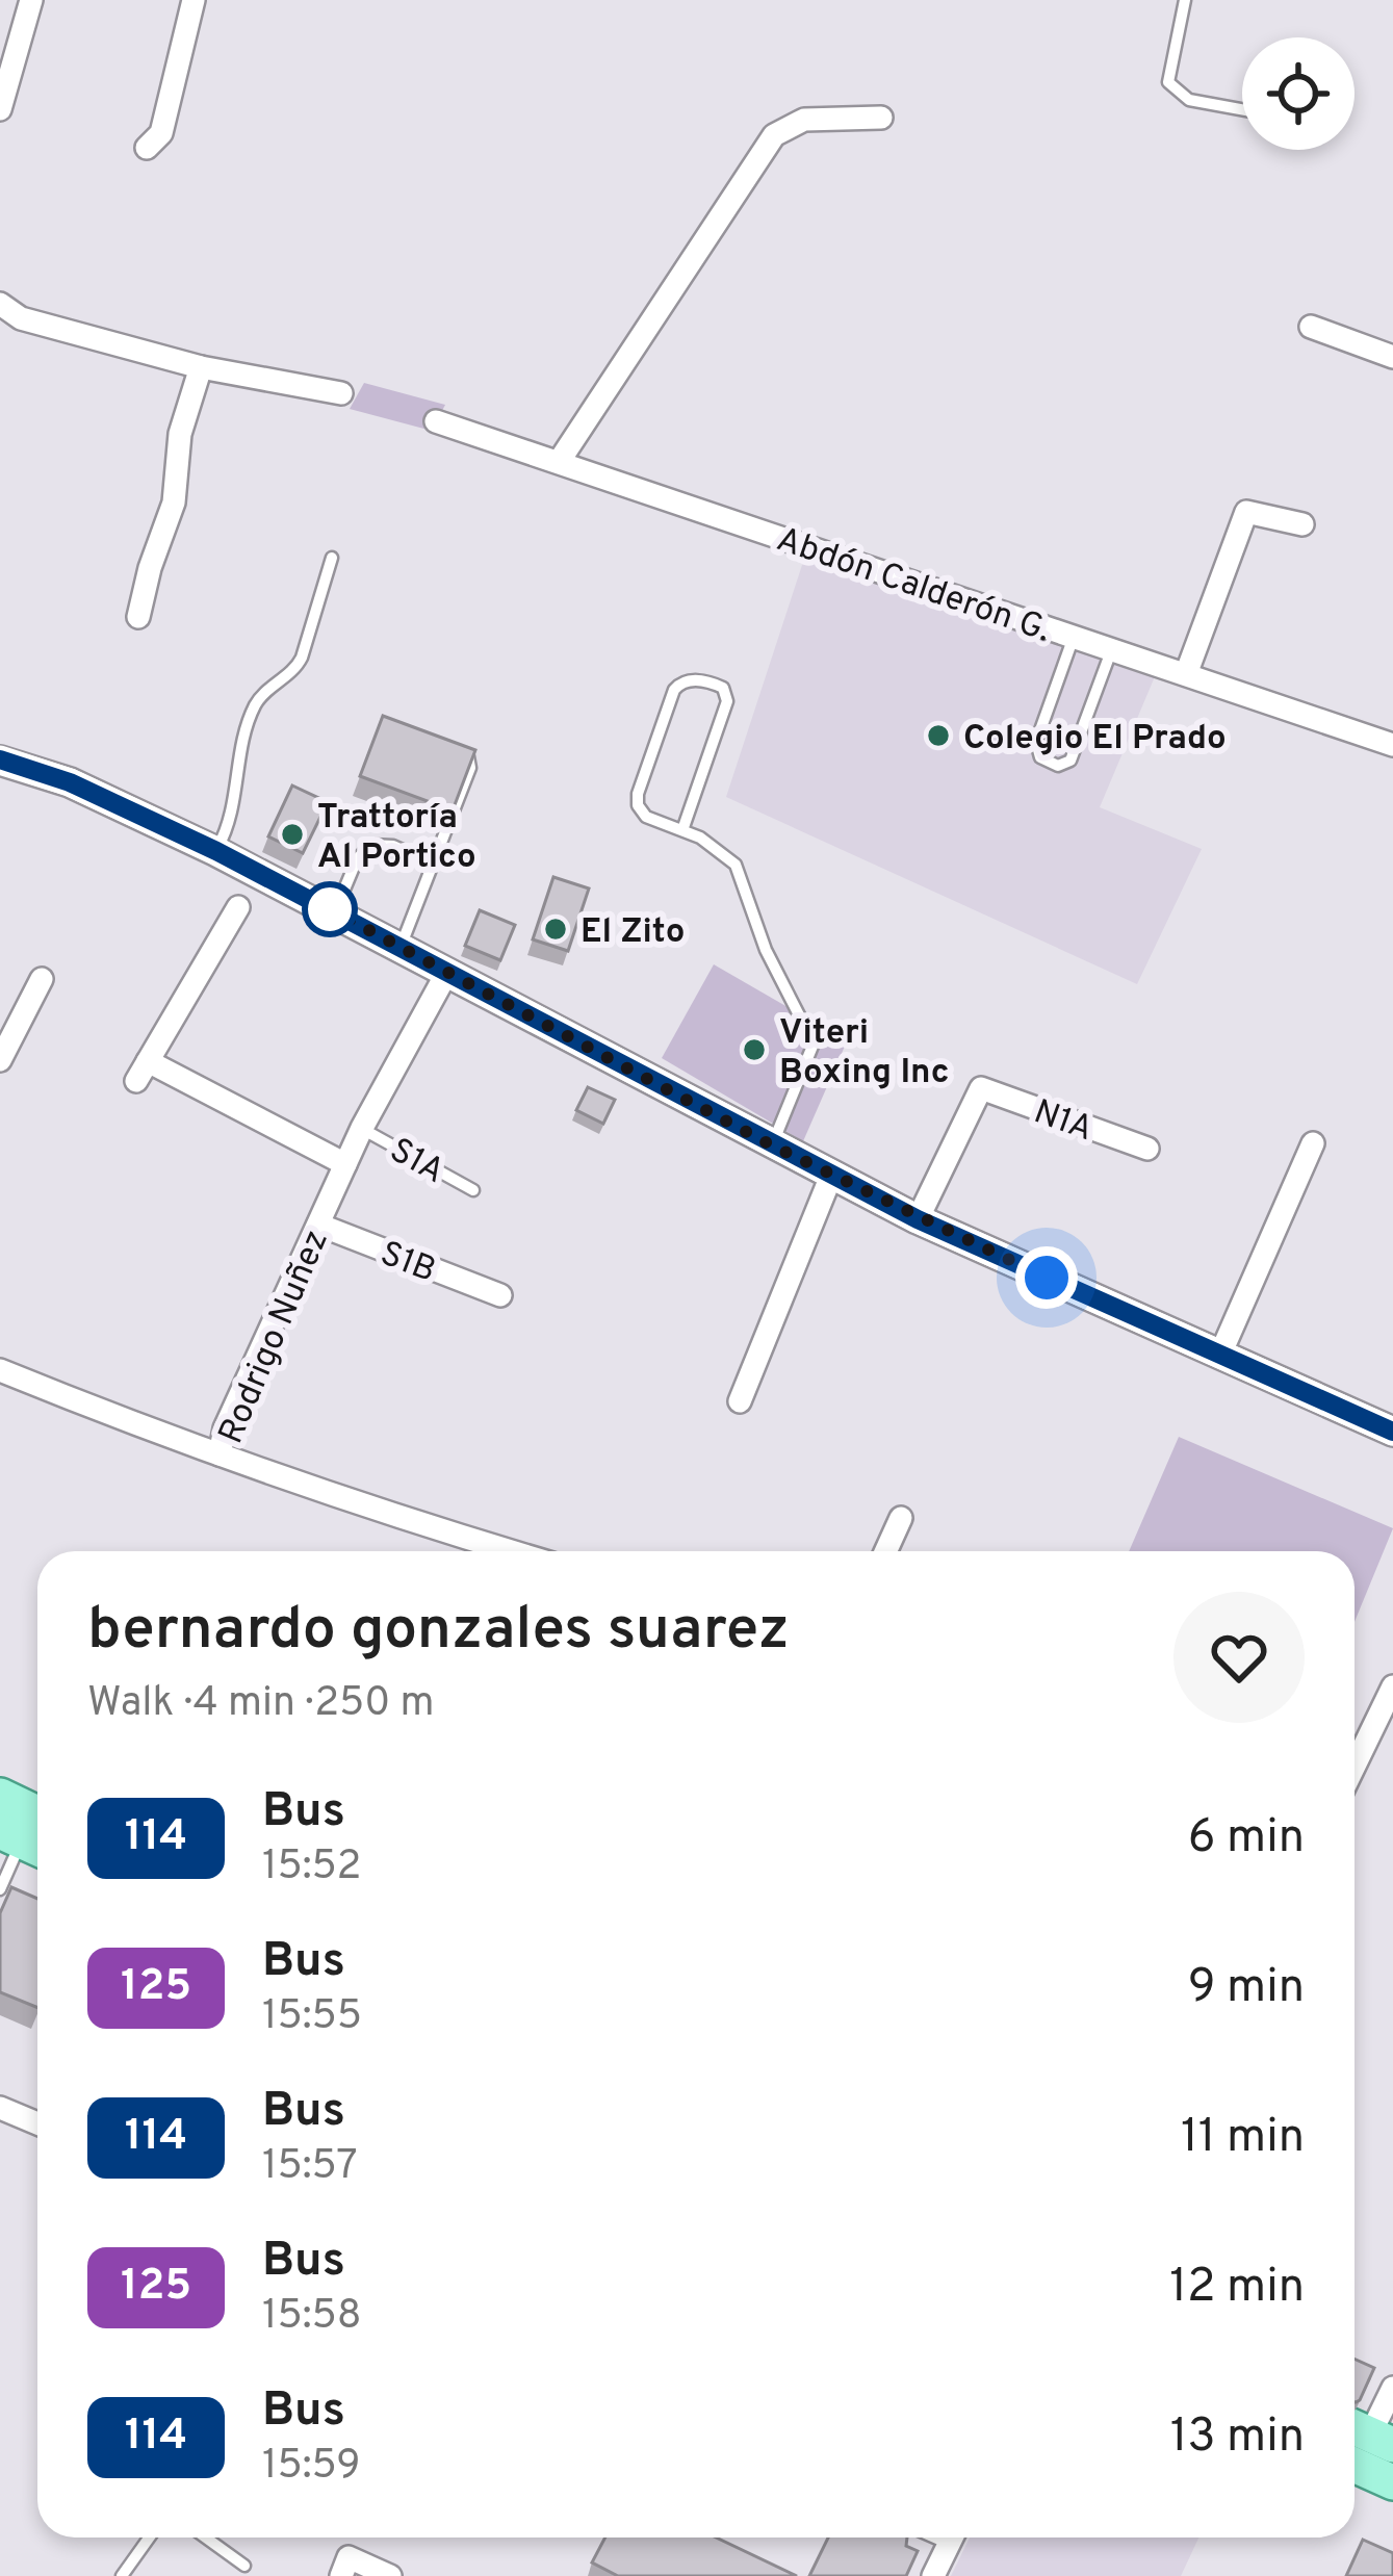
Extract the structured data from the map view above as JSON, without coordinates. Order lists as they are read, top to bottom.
{
  "streets": {
    "street": [
      "Abdón Calderón G.",
      "N1A",
      "S1B",
      "Rodrigo Nuñez"
    ],
    "lane": ["S1A"]
  },
  "crossings": [
    ["S1A", "Rodrigo Nuñez"],
    ["S1B", "Rodrigo Nuñez"]
  ],
  "places": [
    "Colegio El Prado",
    "Trattoría Al Portico",
    "El Zito",
    "Viteri Boxing Inc"
  ],
  "lines": ["bus line 114"],
  "page": {
    "heading": ["bernardo gonzales suarez", "Walk · 4 min · 250 m"],
    "list": [
      {
        "mark": "114",
        "name": "Bus",
        "note": "15:52",
        "value": "6 min"
      },
      {
        "mark": "125",
        "name": "Bus",
        "note": "15:55",
        "value": "9 min"
      },
      {
        "mark": "114",
        "name": "Bus",
        "note": "15:57",
        "value": "11 min"
      },
      {
        "mark": "125",
        "name": "Bus",
        "note": "15:58",
        "value": "12 min"
      },
      {
        "mark": "114",
        "name": "Bus",
        "note": "15:59",
        "value": "13 min"
      }
    ]
  }
}
